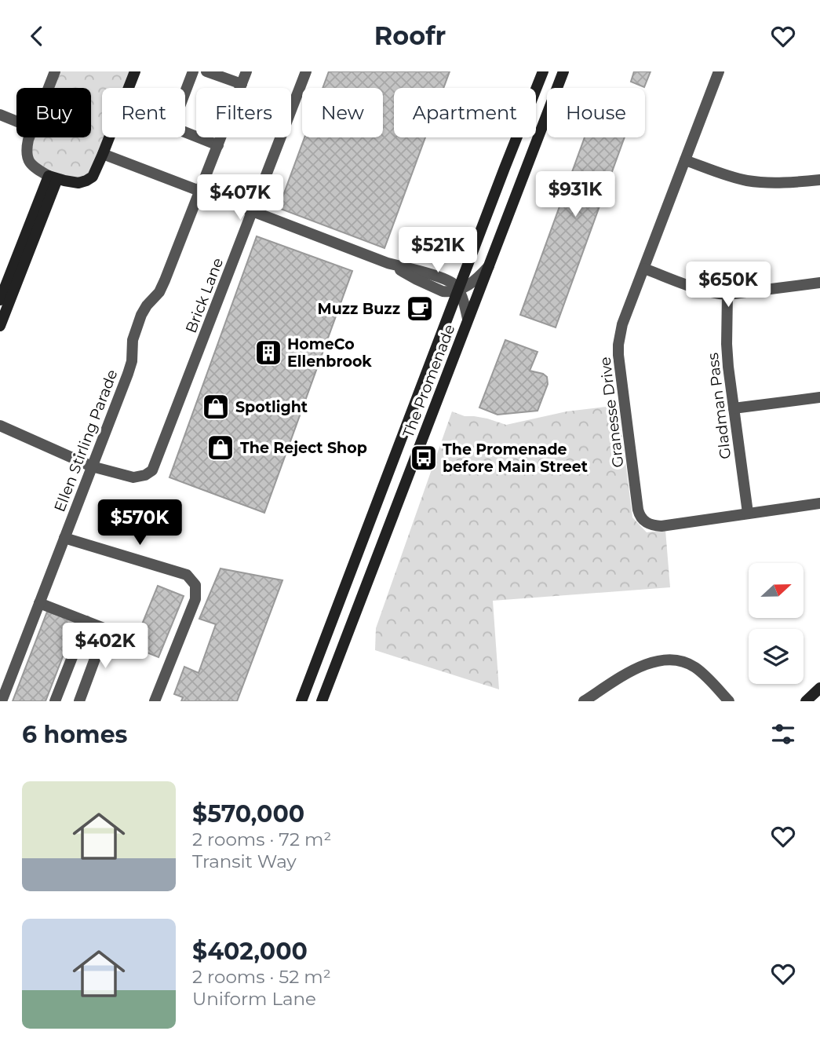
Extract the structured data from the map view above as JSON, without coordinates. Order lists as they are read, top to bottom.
{
  "streets": {
    "main road": ["The Promenade"],
    "street": [
      "Brick Lane",
      "Gladman Pass",
      "Granesse Drive",
      "Ellen Stirling Parade"
    ]
  },
  "crossings": [
    ["Brick Lane", "Ellen Stirling Parade"],
    ["Gladman Pass", "Granesse Drive"]
  ],
  "places": {
    "cafe": ["Muzz Buzz"],
    "building": ["HomeCo Ellenbrook"],
    "shop": ["Spotlight", "The Reject Shop"],
    "bus stop": ["The Promenade before Main Street"]
  },
  "north": "right",
  "page": {
    "header": "Roofr",
    "chip": [
      "Buy",
      "Rent",
      "Filters",
      "New",
      "Apartment",
      "House"
    ],
    "price": [
      "$931K",
      "$407K",
      "$521K",
      "$650K",
      "$570K",
      "$402K"
    ],
    "heading": "6 homes",
    "list": [
      {
        "name": "$570,000",
        "note": "2 rooms · 72 m² · Transit Way"
      },
      {
        "name": "$402,000",
        "note": "2 rooms · 52 m² · Uniform Lane"
      }
    ]
  }
}
